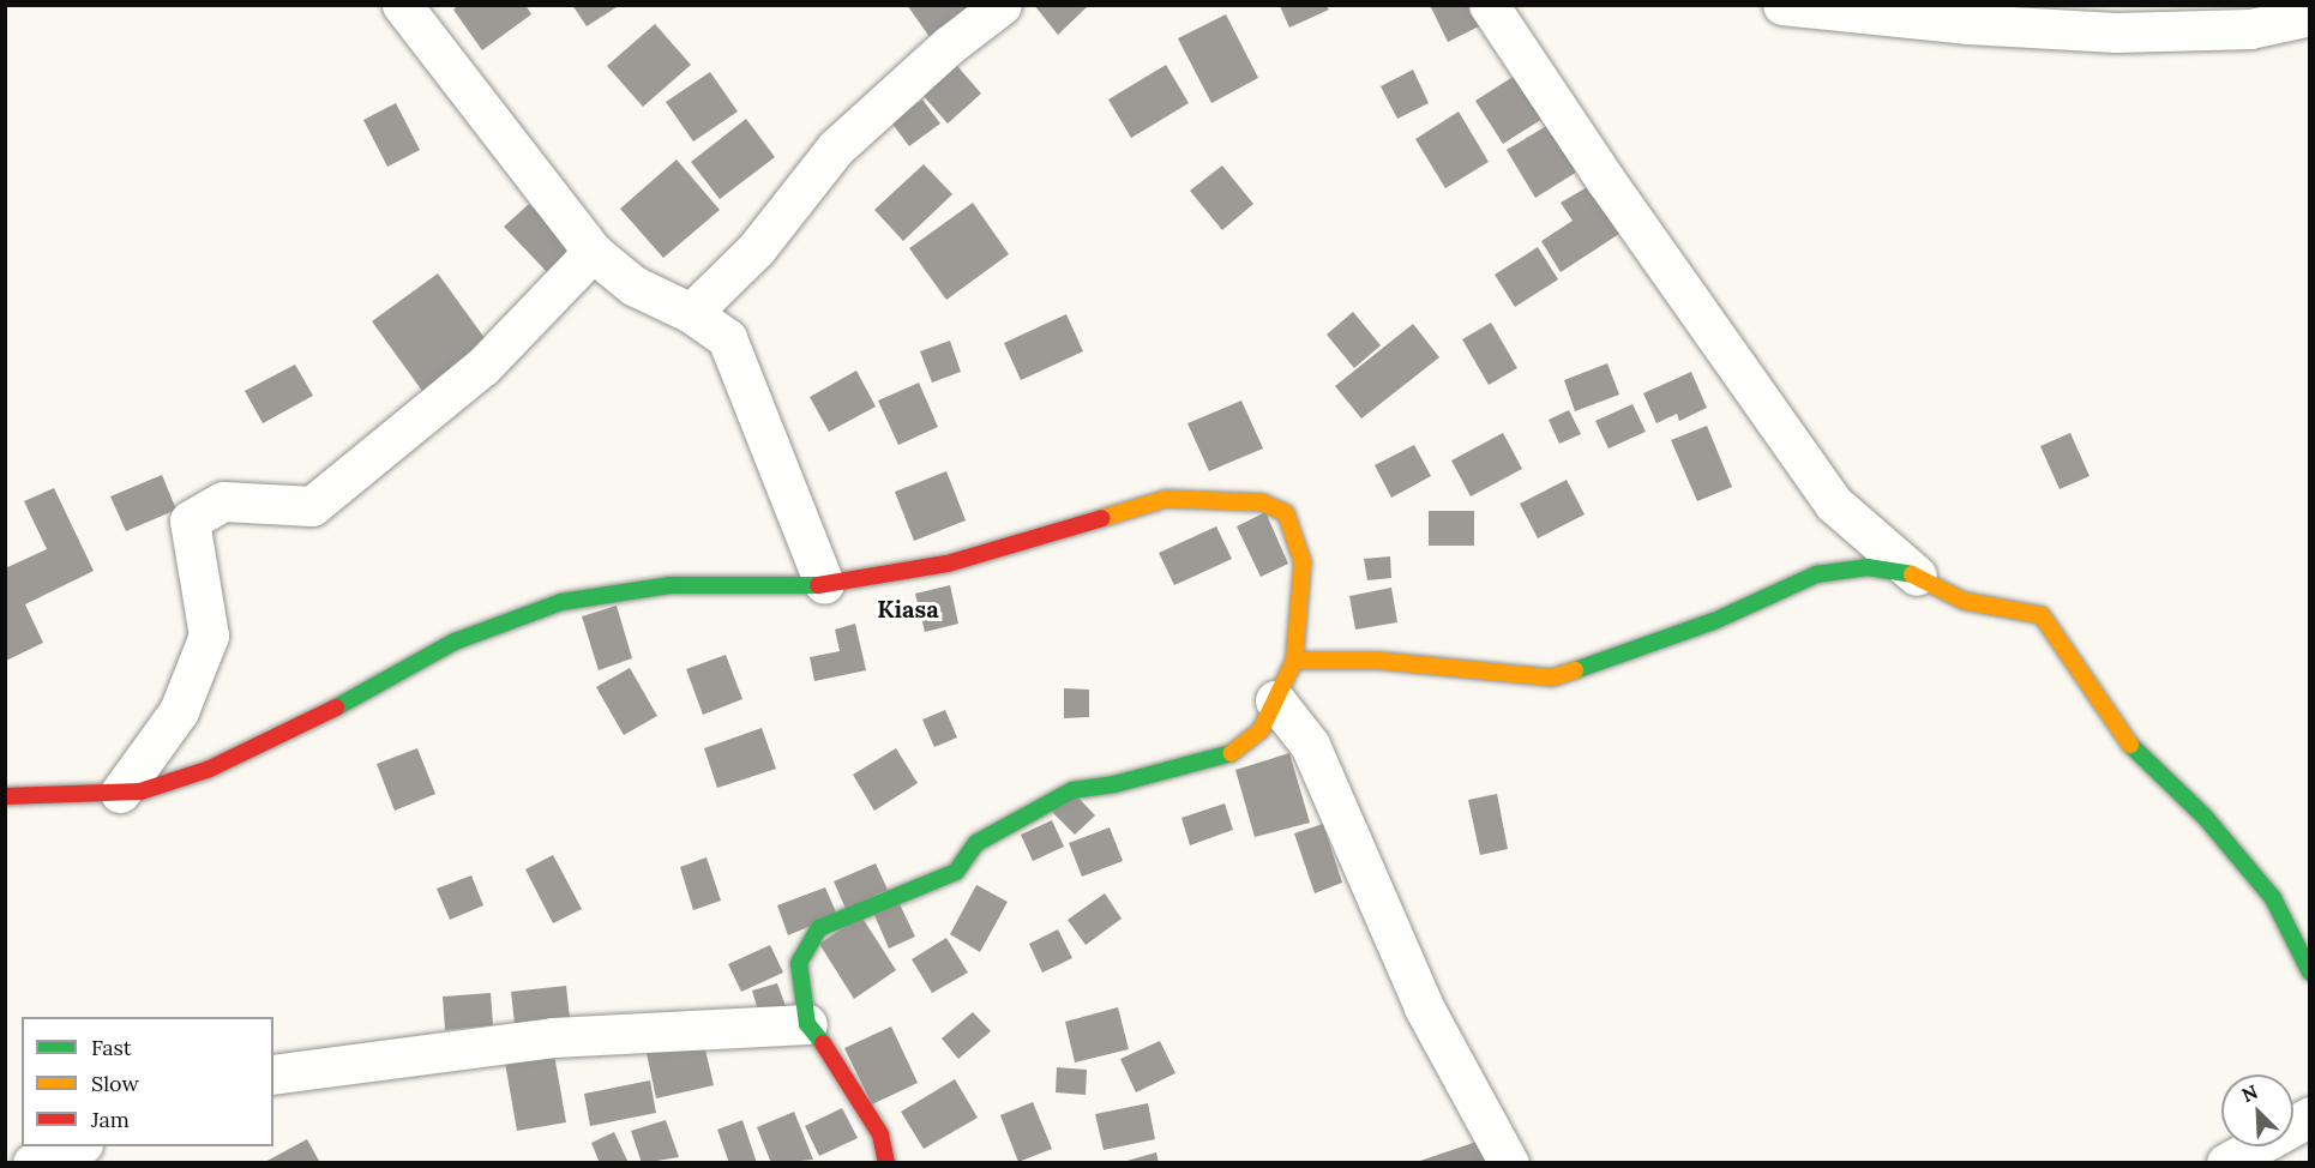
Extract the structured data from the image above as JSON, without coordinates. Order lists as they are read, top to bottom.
{
  "districts": ["Kiasa"],
  "legend": ["Fast", "Slow", "Jam"],
  "north": "top left"
}
